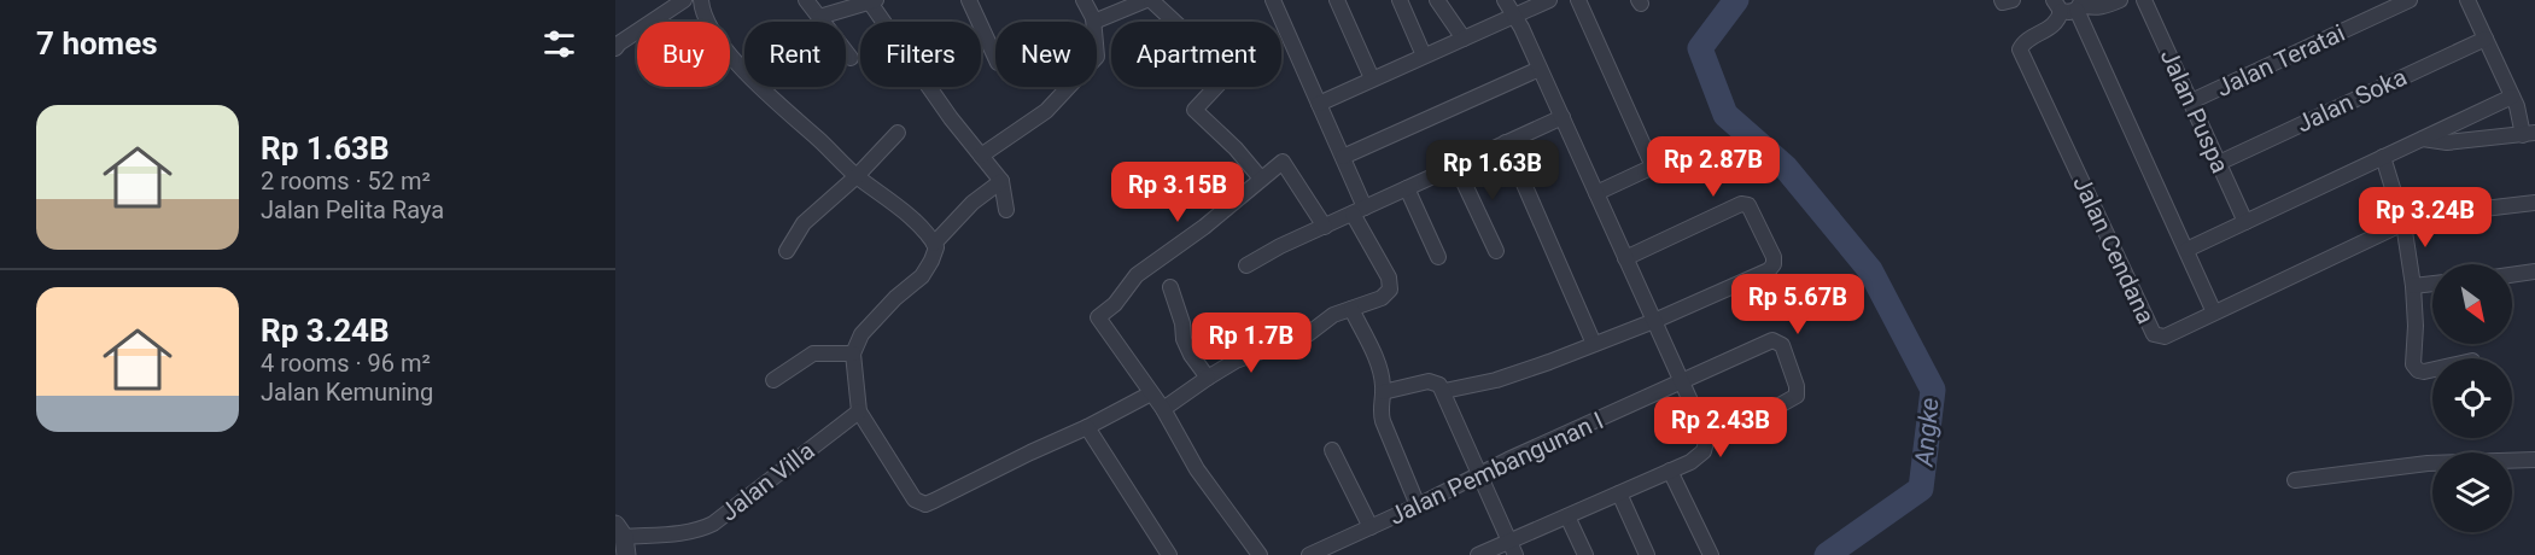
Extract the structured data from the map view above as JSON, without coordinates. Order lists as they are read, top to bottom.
{
  "streets": {
    "street": [
      "Jalan Teratai",
      "Jalan Soka",
      "Jalan Puspa",
      "Jalan Cendana",
      "Jalan Pembangunan I",
      "Jalan Villa"
    ]
  },
  "crossings": [
    ["Jalan Teratai", "Jalan Puspa"],
    ["Jalan Soka", "Jalan Puspa"]
  ],
  "water": ["Angke"],
  "north": "bottom right",
  "page": {
    "heading": "7 homes",
    "chip": [
      "Buy",
      "Rent",
      "Filters",
      "New",
      "Apartment"
    ],
    "list": [
      {
        "name": "Rp 1.63B",
        "note": "2 rooms · 52 m² · Jalan Pelita Raya"
      },
      {
        "name": "Rp 3.24B",
        "note": "4 rooms · 96 m² · Jalan Kemuning"
      }
    ],
    "price": [
      "Rp 2.87B",
      "Rp 1.63B",
      "Rp 3.15B",
      "Rp 3.24B",
      "Rp 5.67B",
      "Rp 1.7B",
      "Rp 2.43B"
    ]
  }
}
